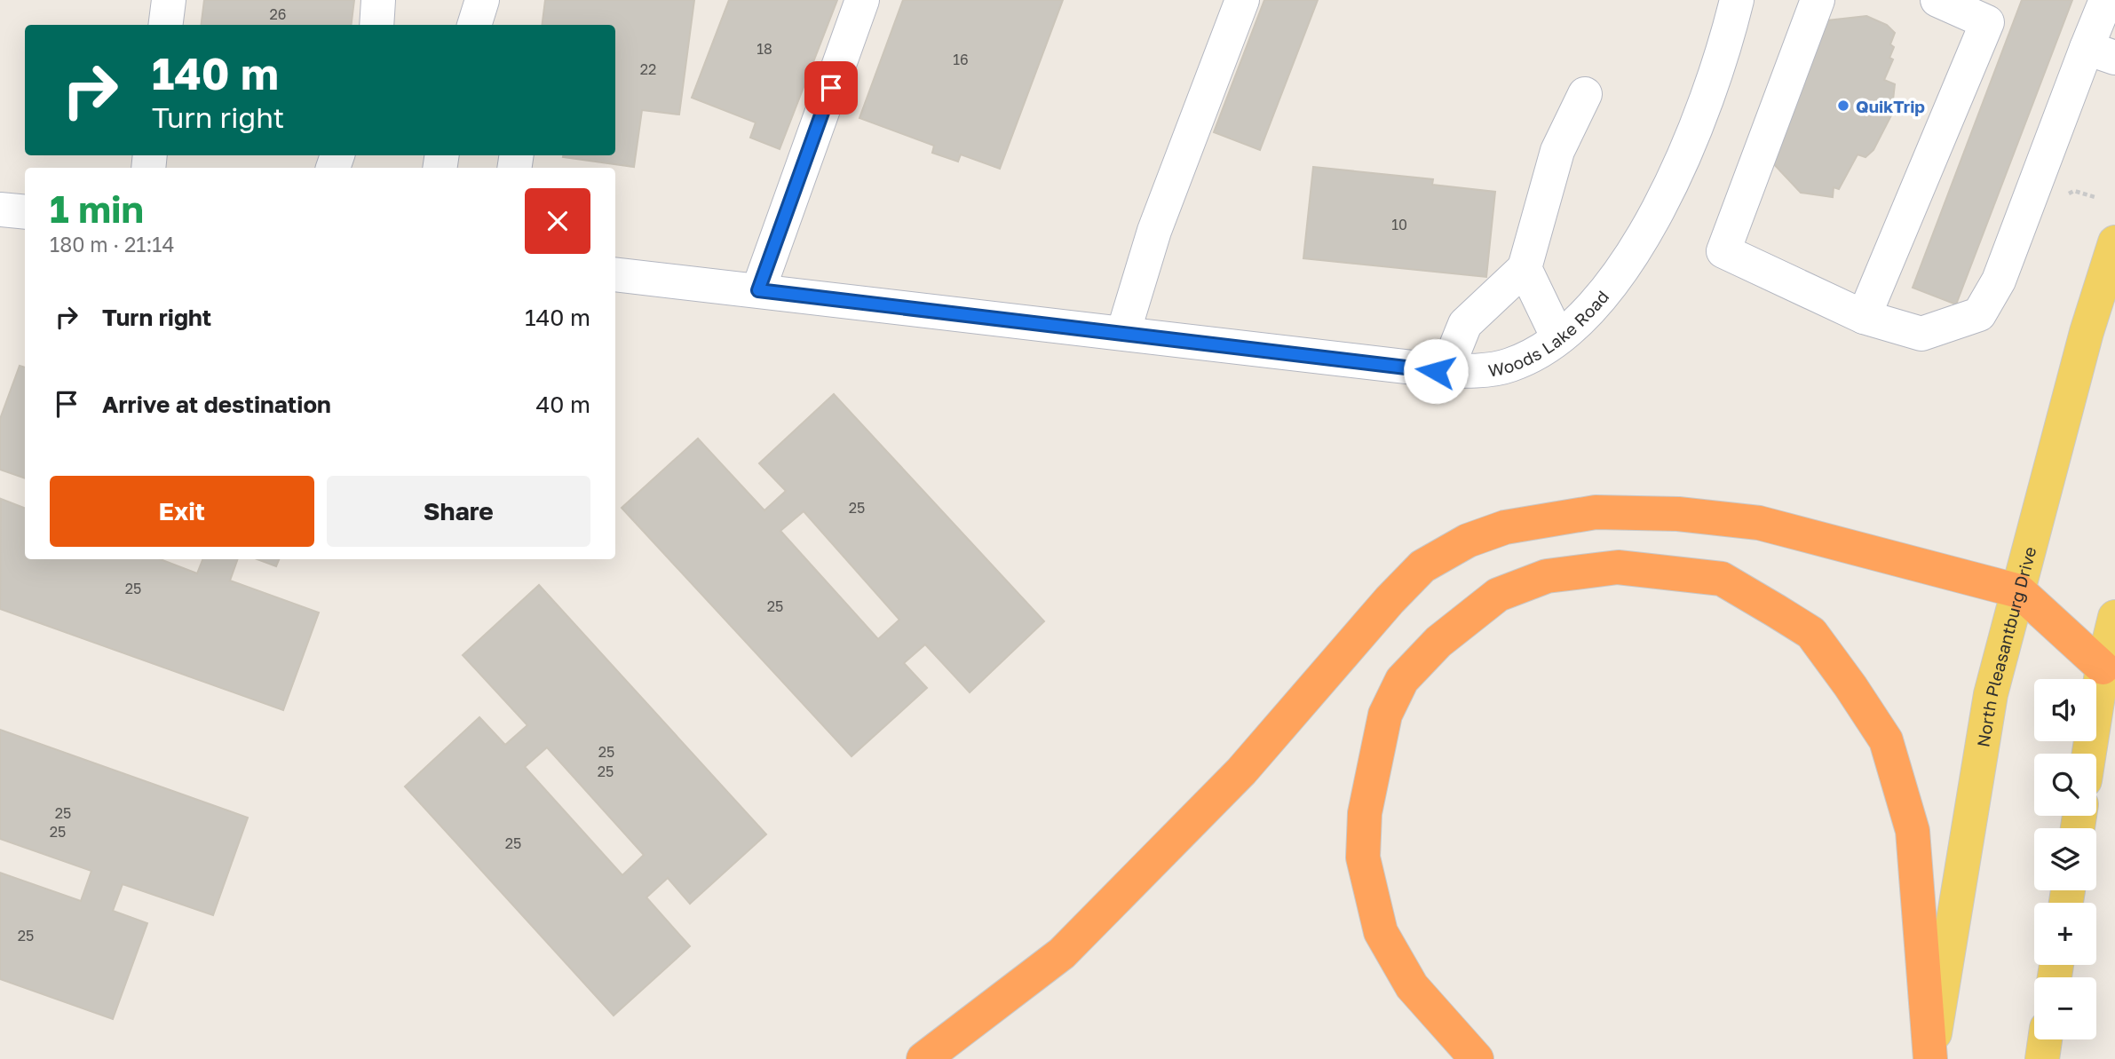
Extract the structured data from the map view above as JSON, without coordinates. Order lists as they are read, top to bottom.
{
  "streets": {
    "main road": ["North Pleasantburg Drive"],
    "street": ["Woods Lake Road"]
  },
  "places": ["QuikTrip"],
  "house_numbers": [
    "26",
    "18",
    "16",
    "22",
    "10",
    "25",
    "25",
    "25",
    "25",
    "25",
    "25",
    "25",
    "25",
    "25"
  ],
  "page": {
    "turn": ["140 m", "Turn right"],
    "heading": ["1 min", "180 m · 21:14"],
    "list": [
      {
        "name": "Turn right",
        "value": "140 m"
      },
      {
        "name": "Arrive at destination",
        "value": "40 m"
      }
    ],
    "buttons": ["Exit", "Share"],
    "map_buttons": ["+", "−"]
  }
}
